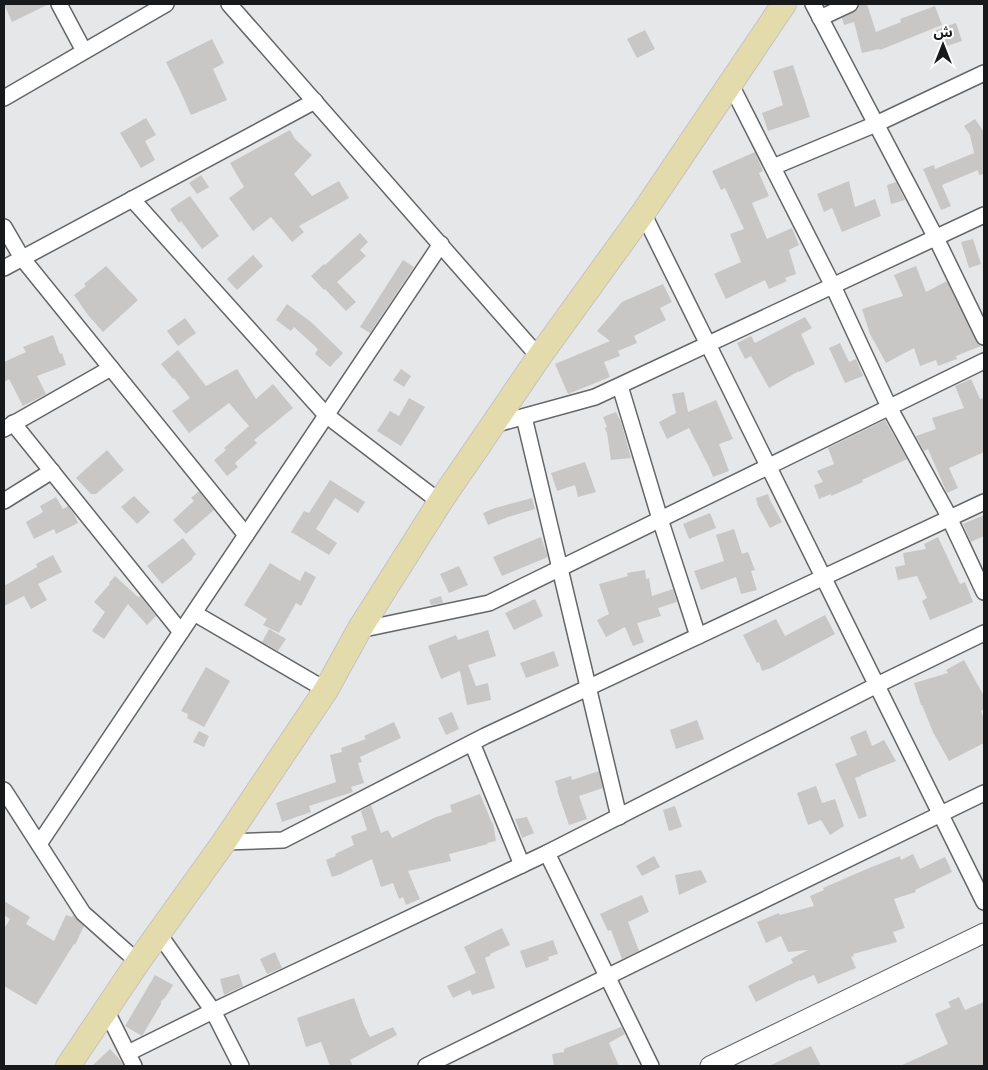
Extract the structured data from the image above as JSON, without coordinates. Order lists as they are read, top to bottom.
{
  "north": "top"
}
